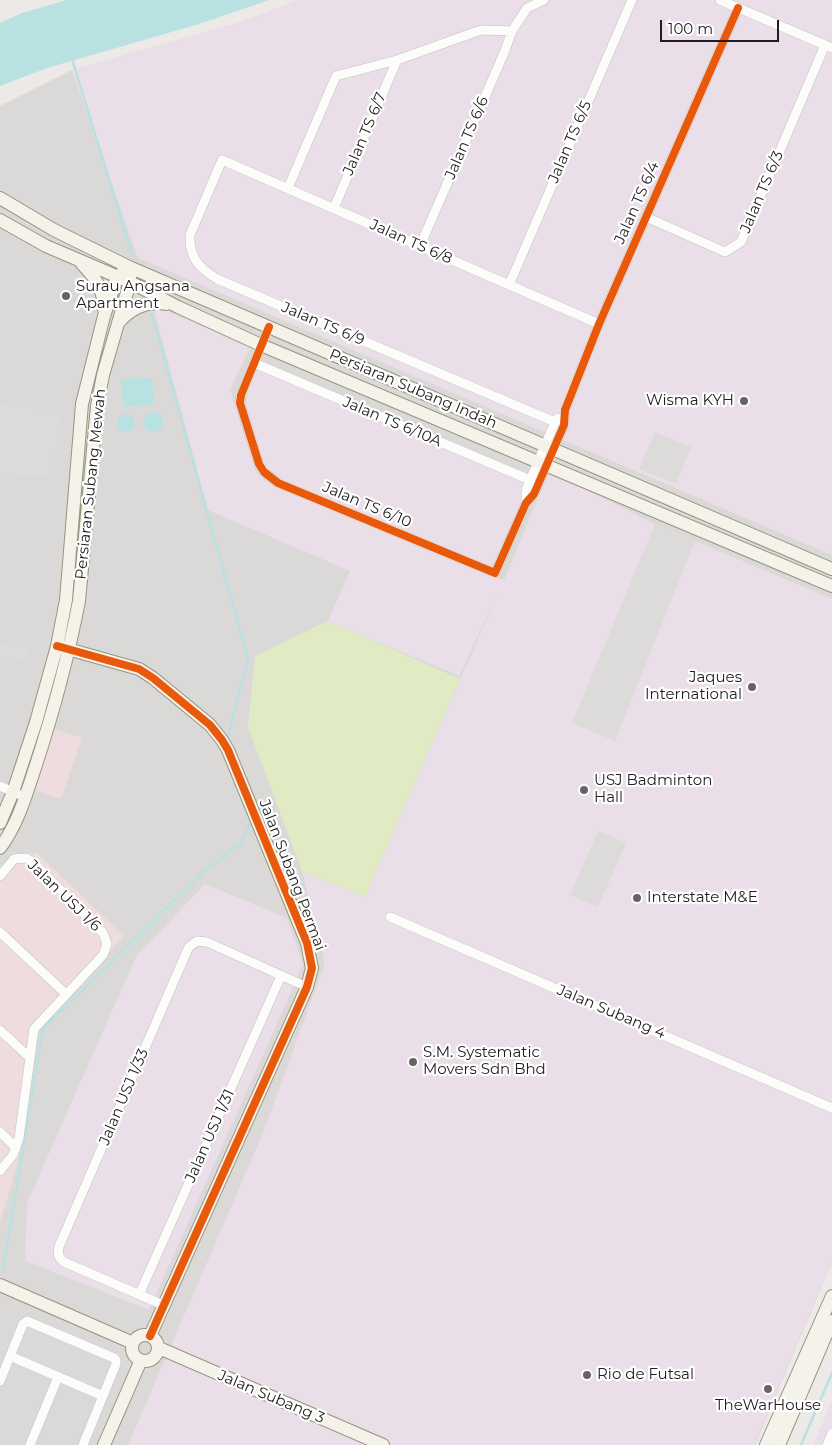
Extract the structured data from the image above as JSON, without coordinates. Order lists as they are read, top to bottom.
{
  "streets": {
    "main road": [
      "Persiaran Subang Indah",
      "Persiaran Subang Mewah",
      "Jalan Subang Permai",
      "Jalan Subang 3"
    ],
    "street": [
      "Jalan TS 6/7",
      "Jalan TS 6/6",
      "Jalan TS 6/5",
      "Jalan TS 6/3",
      "Jalan TS 6/4",
      "Jalan TS 6/8",
      "Jalan TS 6/9",
      "Jalan TS 6/10A",
      "Jalan TS 6/10",
      "Jalan USJ 1/6",
      "Jalan Subang 4",
      "Jalan USJ 1/33",
      "Jalan USJ 1/31"
    ]
  },
  "crossings": [
    ["Jalan TS 6/7", "Jalan TS 6/8"],
    ["Jalan TS 6/6", "Jalan TS 6/8"],
    ["Jalan TS 6/5", "Jalan TS 6/8"],
    ["Jalan TS 6/3", "Jalan TS 6/4"],
    ["Jalan TS 6/4", "Jalan TS 6/8"],
    ["Jalan TS 6/4", "Jalan TS 6/9"],
    ["Jalan TS 6/4", "Persiaran Subang Indah"],
    ["Jalan TS 6/4", "Jalan TS 6/10"],
    ["Jalan TS 6/8", "Jalan TS 6/9"],
    ["Persiaran Subang Indah", "Persiaran Subang Mewah"],
    ["Persiaran Subang Indah", "Jalan TS 6/10"],
    ["Jalan TS 6/10A", "Jalan TS 6/10"],
    ["Persiaran Subang Mewah", "Jalan Subang Permai"],
    ["Jalan Subang Permai", "Jalan Subang 3"],
    ["Jalan USJ 1/33", "Jalan USJ 1/31"]
  ],
  "places": [
    "Surau Angsana Apartment",
    "Wisma KYH",
    "Jaques International",
    "USJ Badminton Hall",
    "Interstate M&E",
    "S.M. Systematic Movers Sdn Bhd",
    "Rio de Futsal",
    "TheWarHouse"
  ],
  "scale_bar": "100 m"
}
